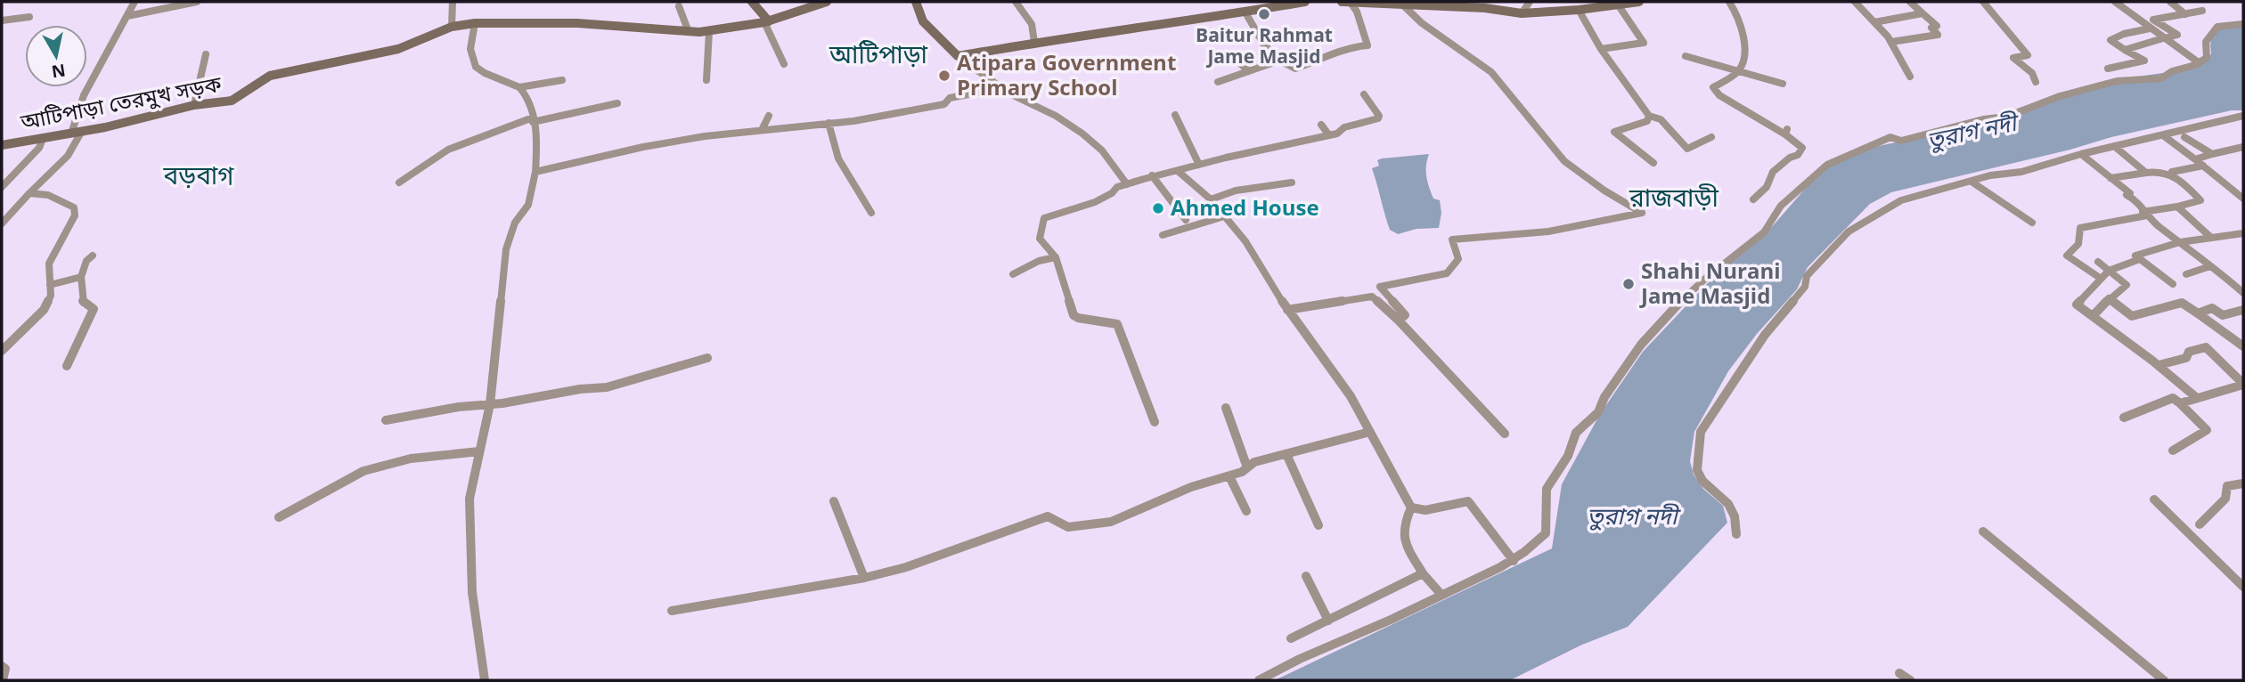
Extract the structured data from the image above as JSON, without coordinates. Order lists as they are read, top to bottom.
{
  "streets": {
    "main road": ["আটিপাড়া তেরমুখ সড়ক"]
  },
  "districts": ["আটিপাড়া", "বড়বাগ", "রাজবাড়ী"],
  "water": ["তুরাগ নদী"],
  "places": [
    "Baitur Rahmat Jame Masjid",
    "Atipara Government Primary School",
    "Ahmed House",
    "Shahi Nurani Jame Masjid"
  ],
  "north": "bottom"
}
